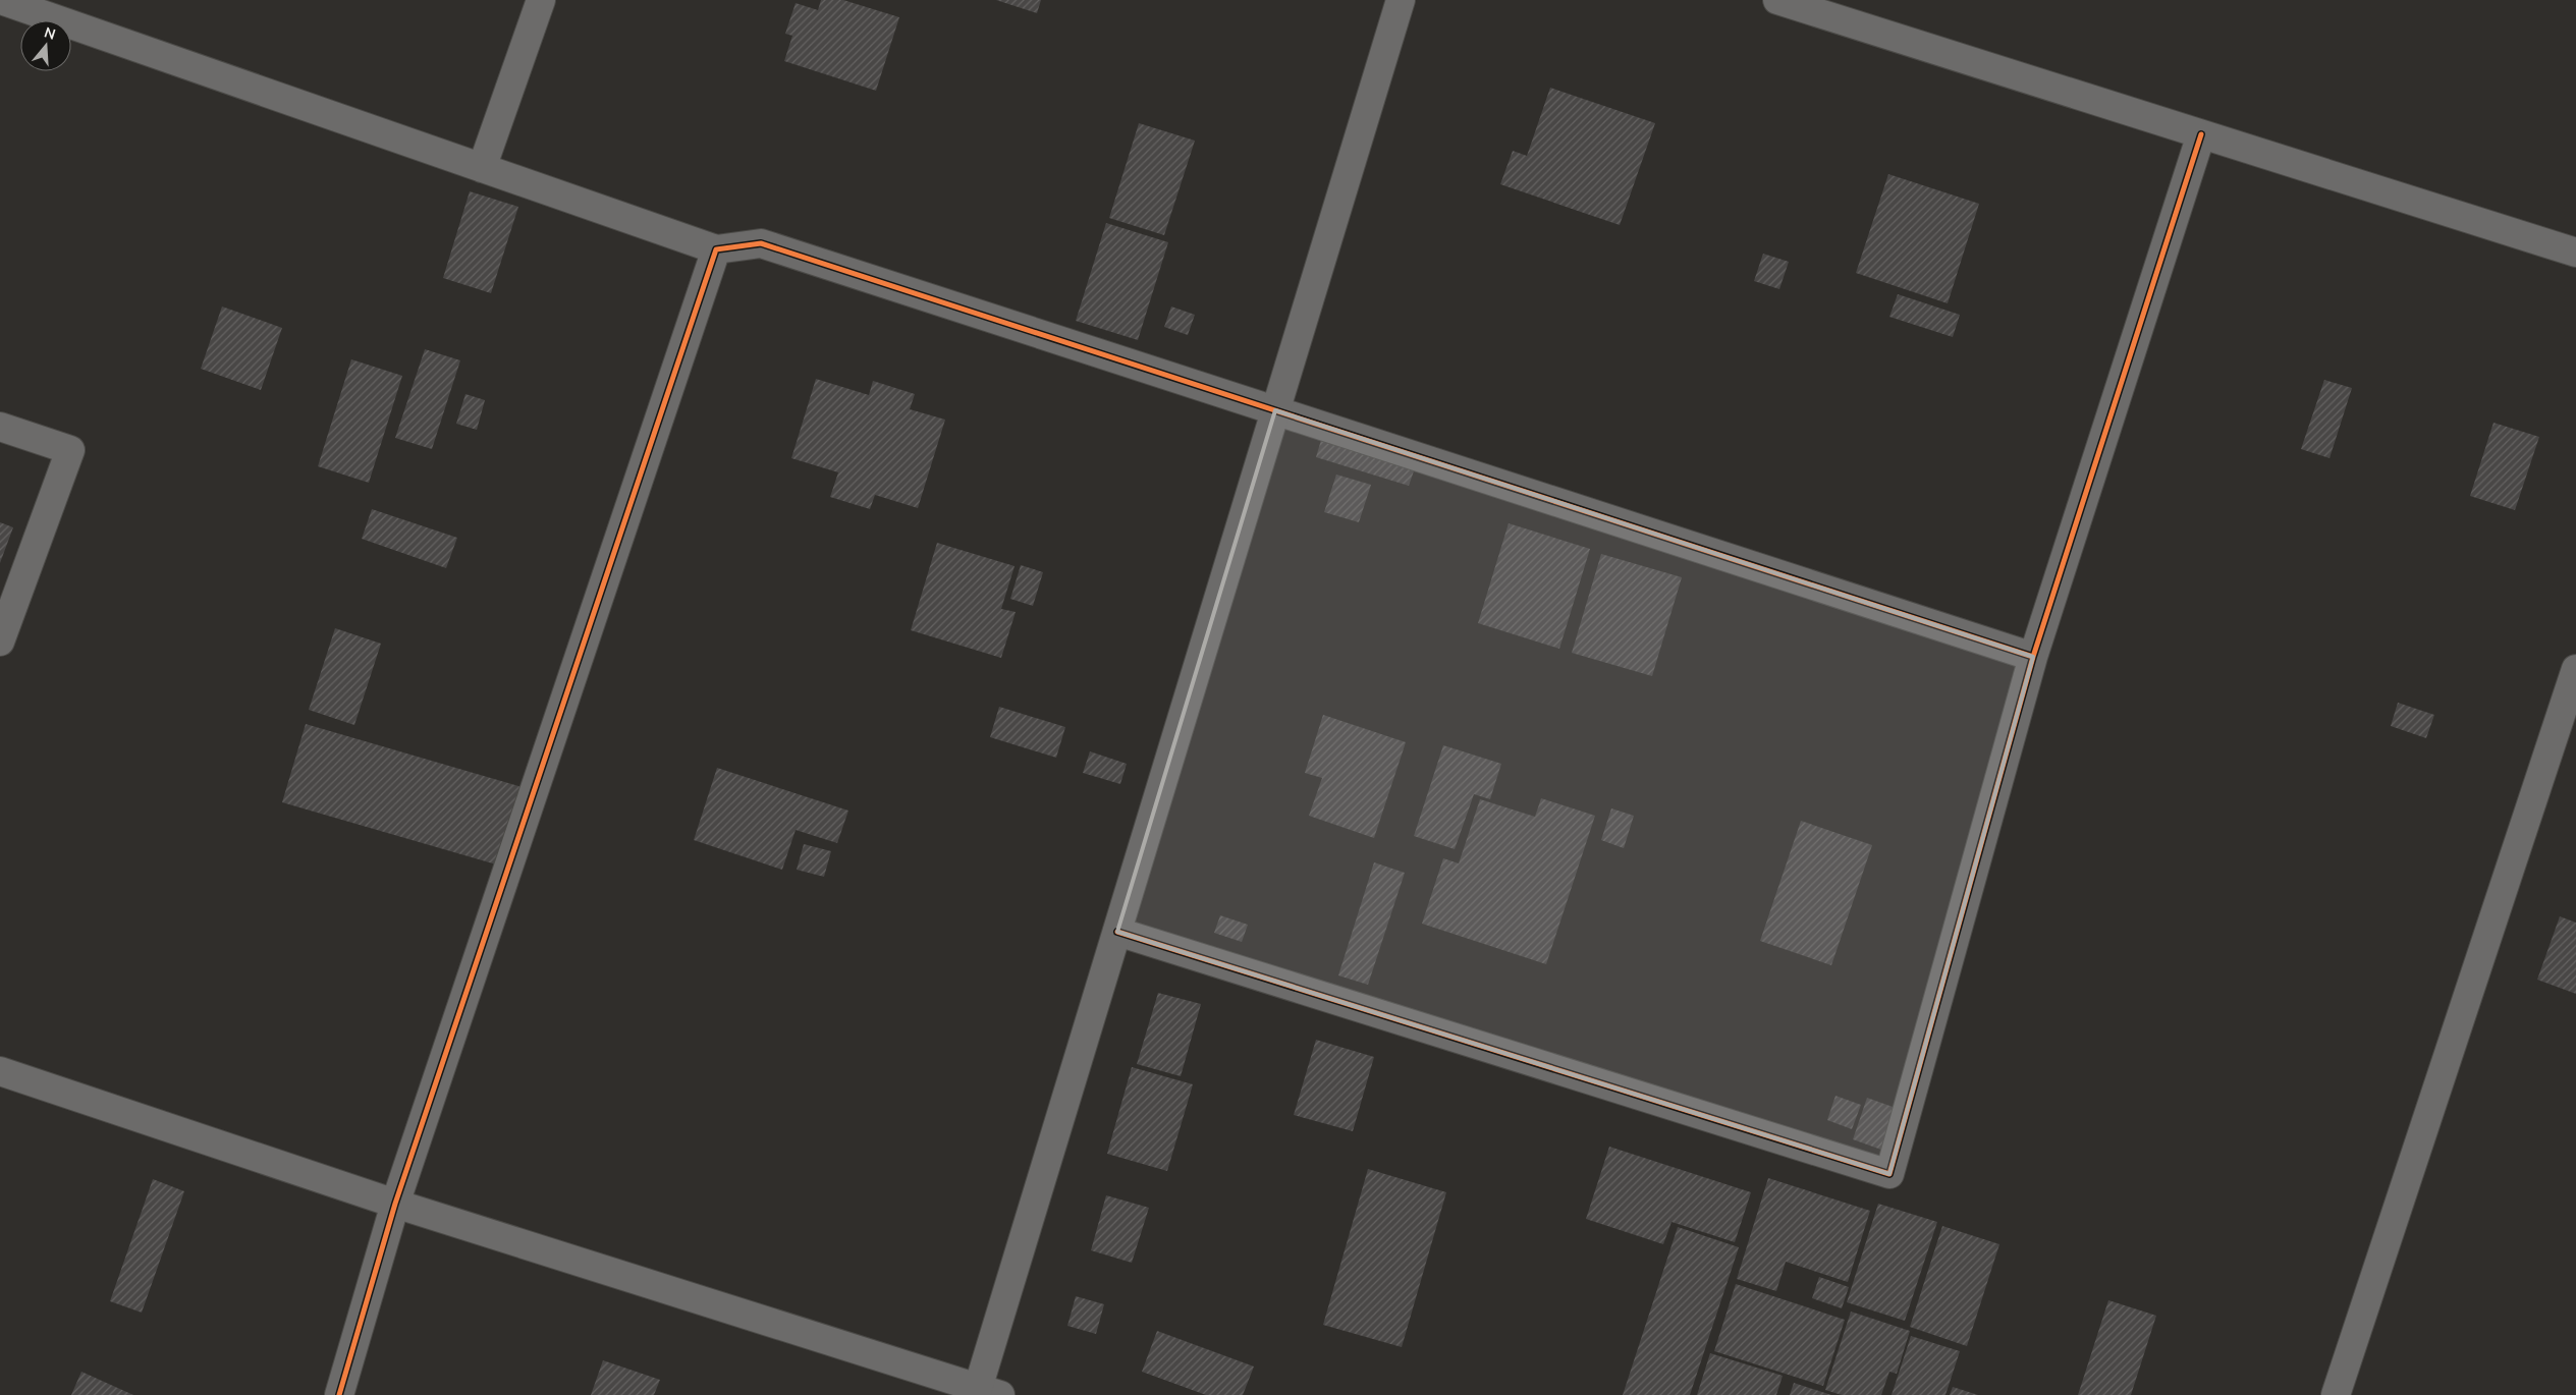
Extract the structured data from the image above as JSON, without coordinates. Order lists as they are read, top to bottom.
{
  "north": "top"
}
